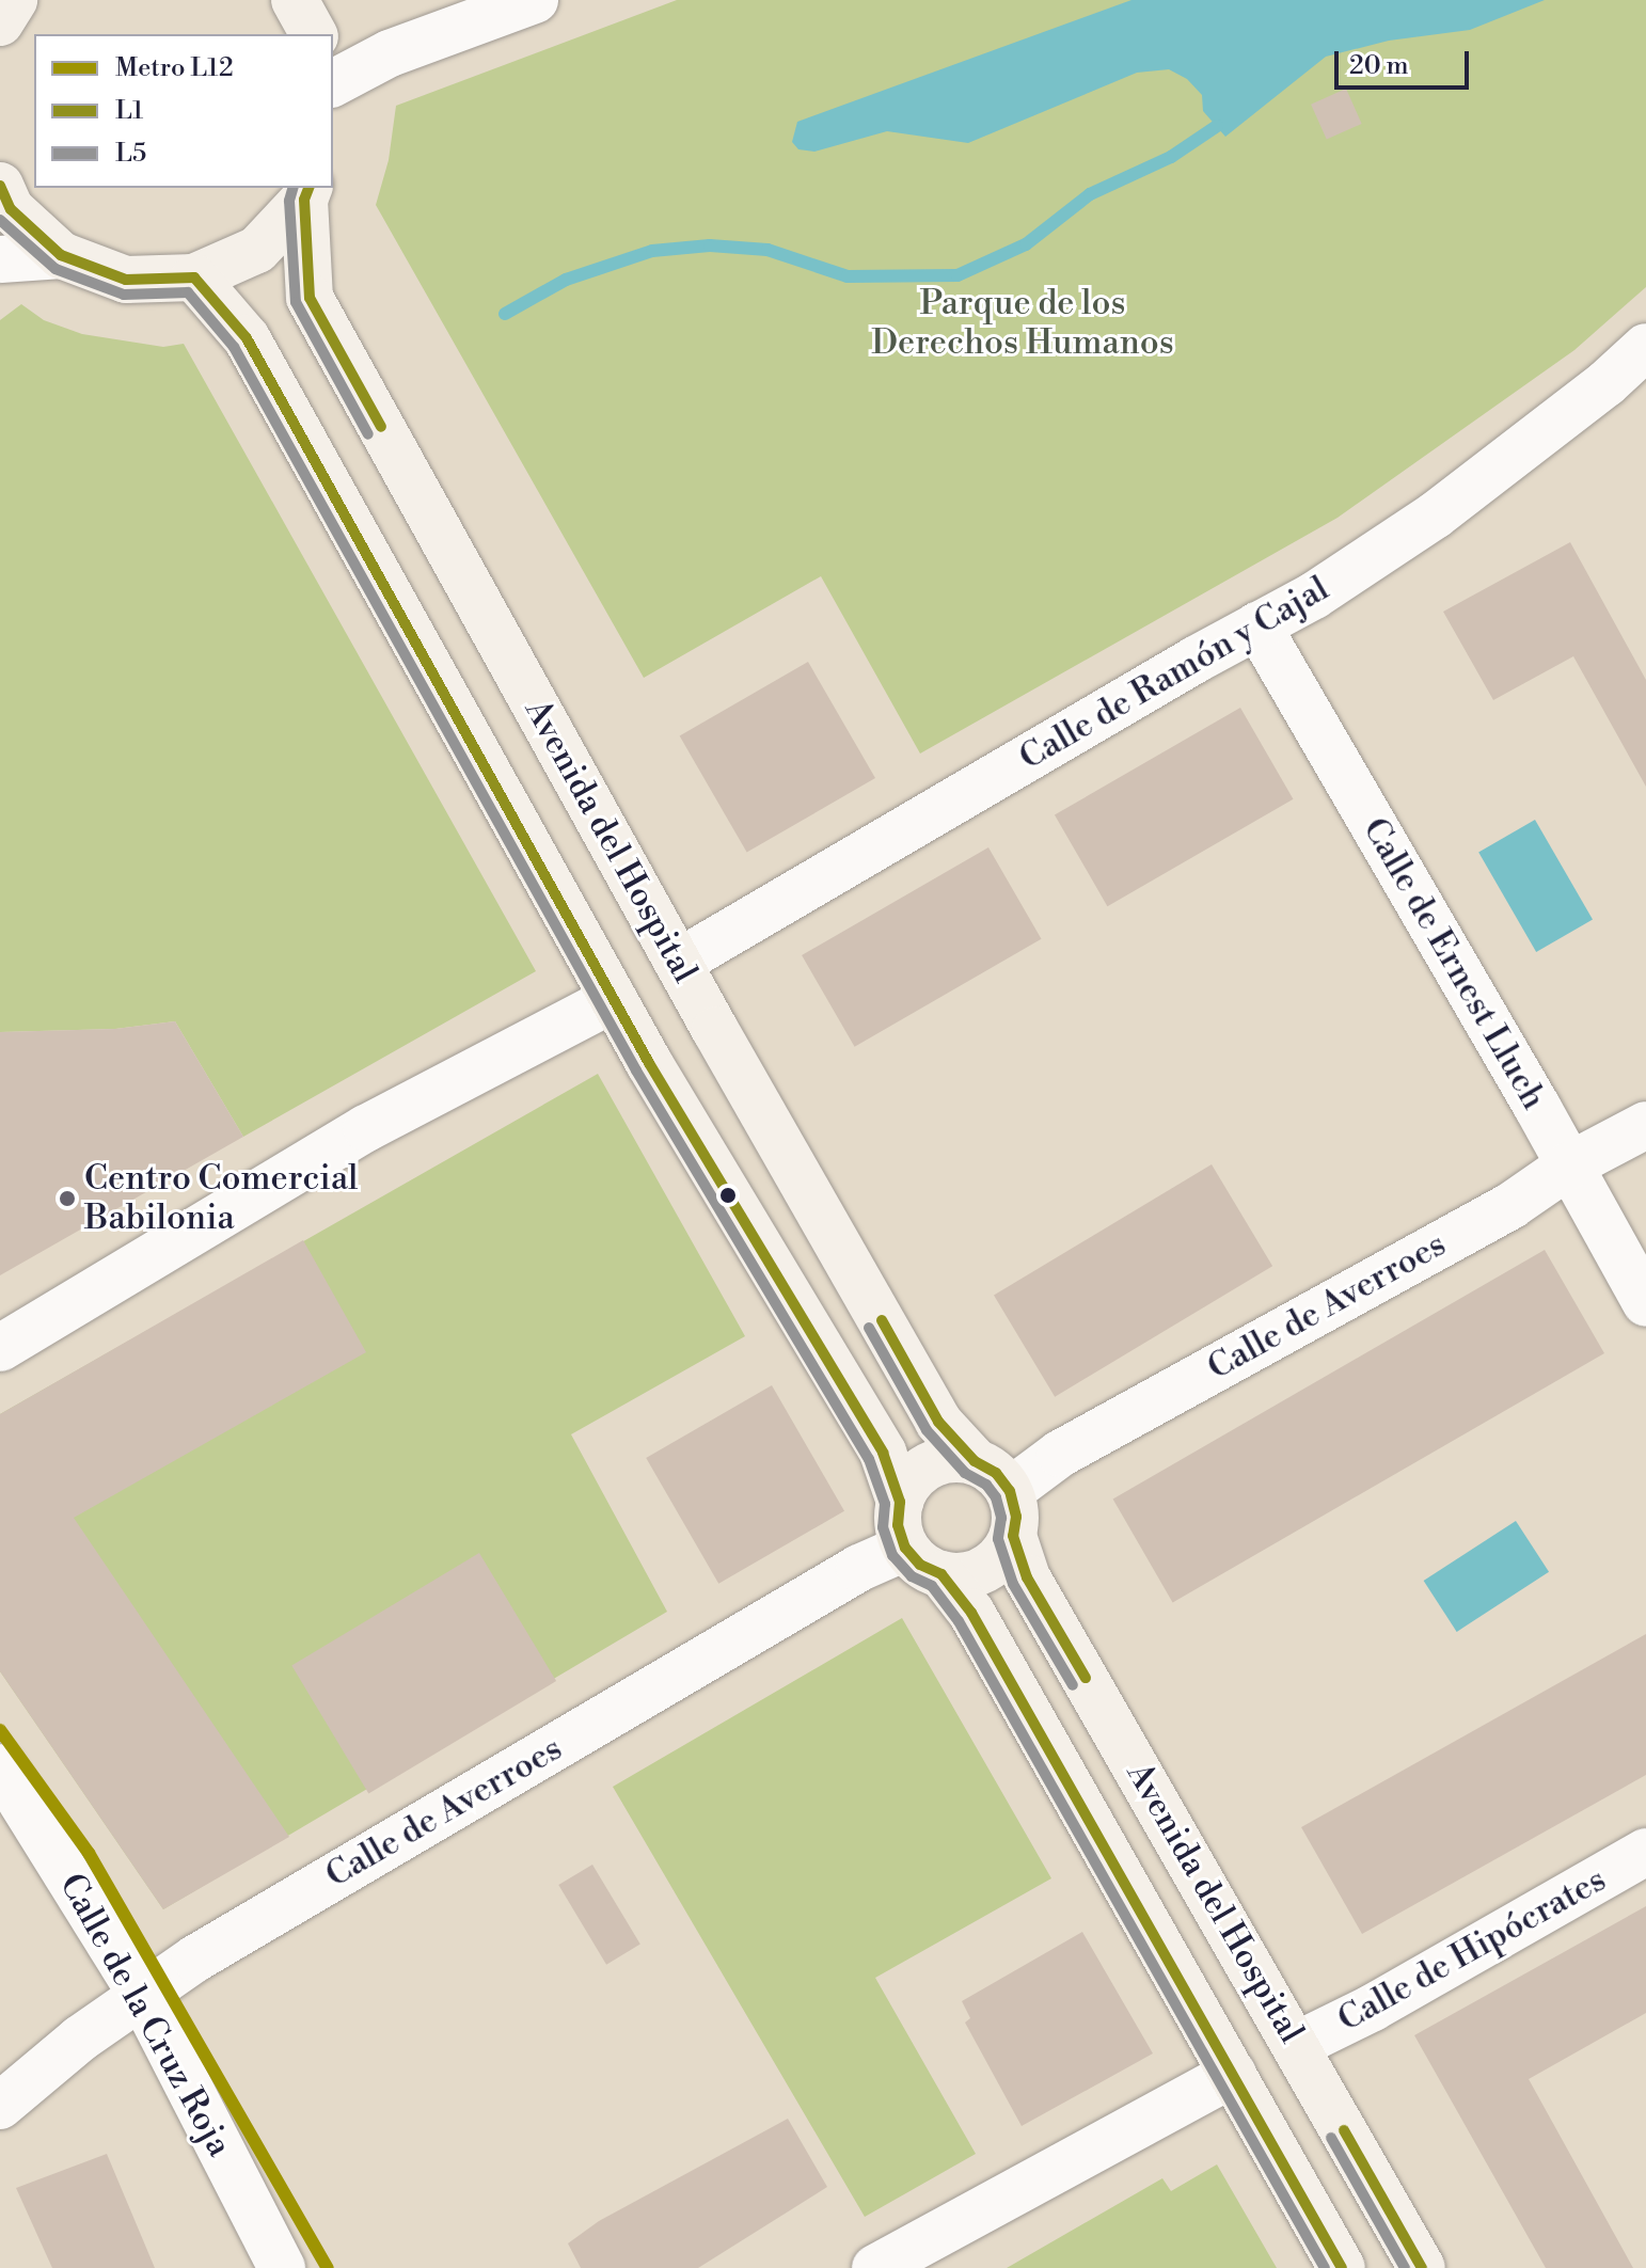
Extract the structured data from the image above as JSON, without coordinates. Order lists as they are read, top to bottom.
{
  "streets": {
    "main road": ["Avenida del Hospital"],
    "street": [
      "Calle de Ramón y Cajal",
      "Calle de Ernest Lluch",
      "Calle de Averroes",
      "Calle de Hipócrates",
      "Calle de la Cruz Roja"
    ]
  },
  "crossings": [
    ["Calle de Ramón y Cajal", "Avenida del Hospital"],
    ["Calle de Ramón y Cajal", "Calle de Ernest Lluch"],
    ["Avenida del Hospital", "Calle de Averroes"],
    ["Avenida del Hospital", "Calle de Hipócrates"],
    ["Calle de Ernest Lluch", "Calle de Averroes"],
    ["Calle de Averroes", "Calle de la Cruz Roja"]
  ],
  "parks": ["Parque de los Derechos Humanos"],
  "places": ["Centro Comercial Babilonia"],
  "lines": ["transit line L1", "transit line L5", "metro line L12"],
  "legend": ["Metro L12", "L1", "L5"],
  "scale_bar": "20 m"
}
